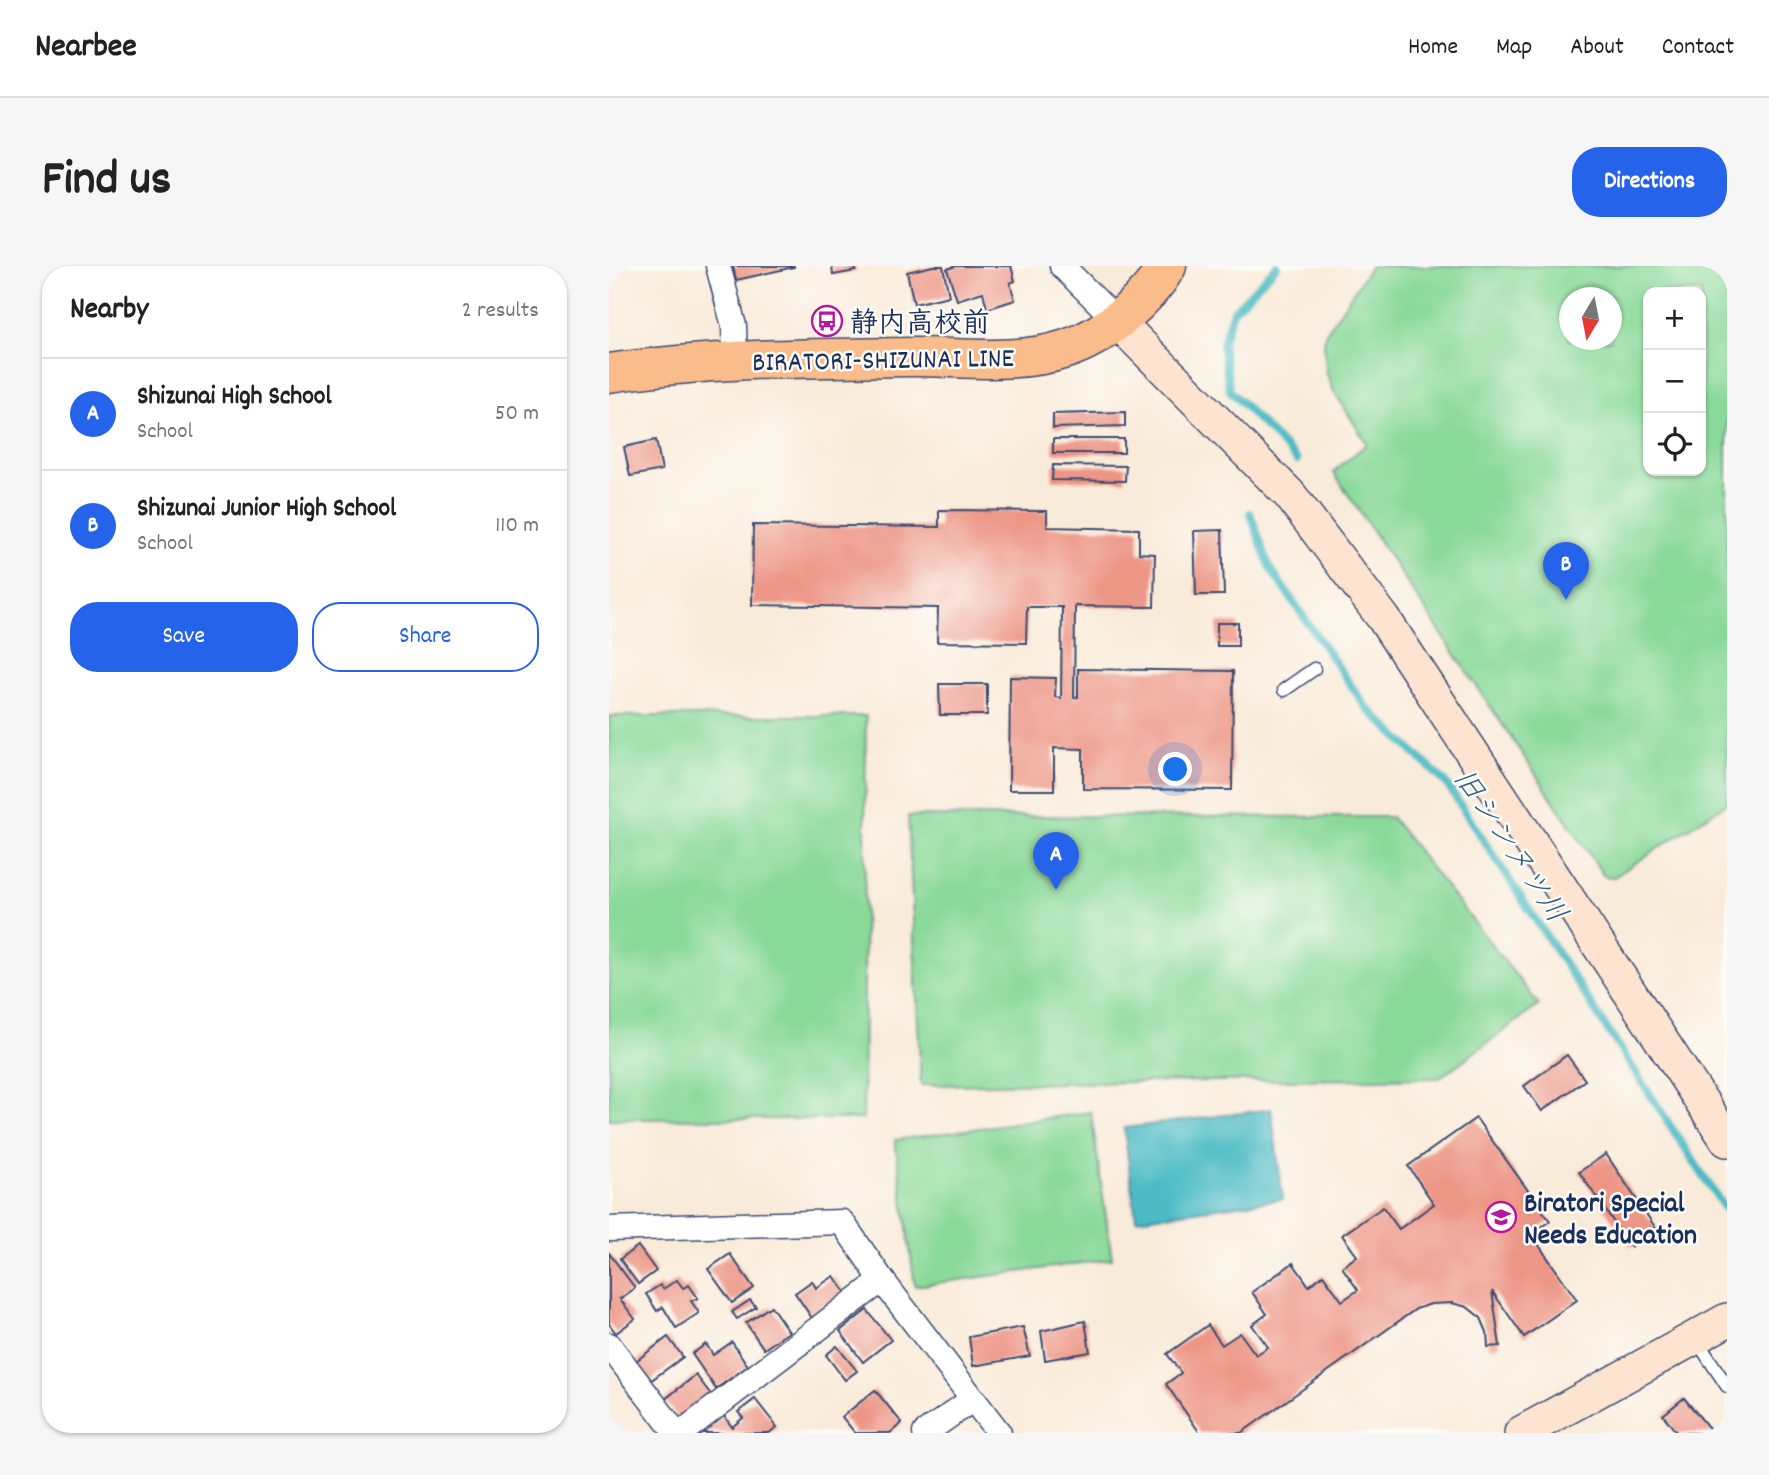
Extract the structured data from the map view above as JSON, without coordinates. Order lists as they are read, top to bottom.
{
  "streets": {
    "main road": ["BIRATORI-SHIZUNAI LINE"]
  },
  "water": ["旧シンヌツ川"],
  "places": {
    "bus stop": ["静内高校前"],
    "school or university": ["Biratori Special Needs Education"]
  },
  "north": "bottom",
  "page": {
    "header": "Nearbee",
    "nav": [
      "Home",
      "Map",
      "About",
      "Contact"
    ],
    "title": "Find us",
    "buttons": [
      "Directions",
      ["Save", "Share"]
    ],
    "heading": ["Nearby", "2 results"],
    "map_buttons": ["+", "−"],
    "list": [
      {
        "mark": "A",
        "name": "Shizunai High School",
        "note": "School",
        "value": "50 m"
      },
      {
        "mark": "B",
        "name": "Shizunai Junior High School",
        "note": "School",
        "value": "110 m"
      }
    ],
    "pins": ["B", "A"]
  }
}
